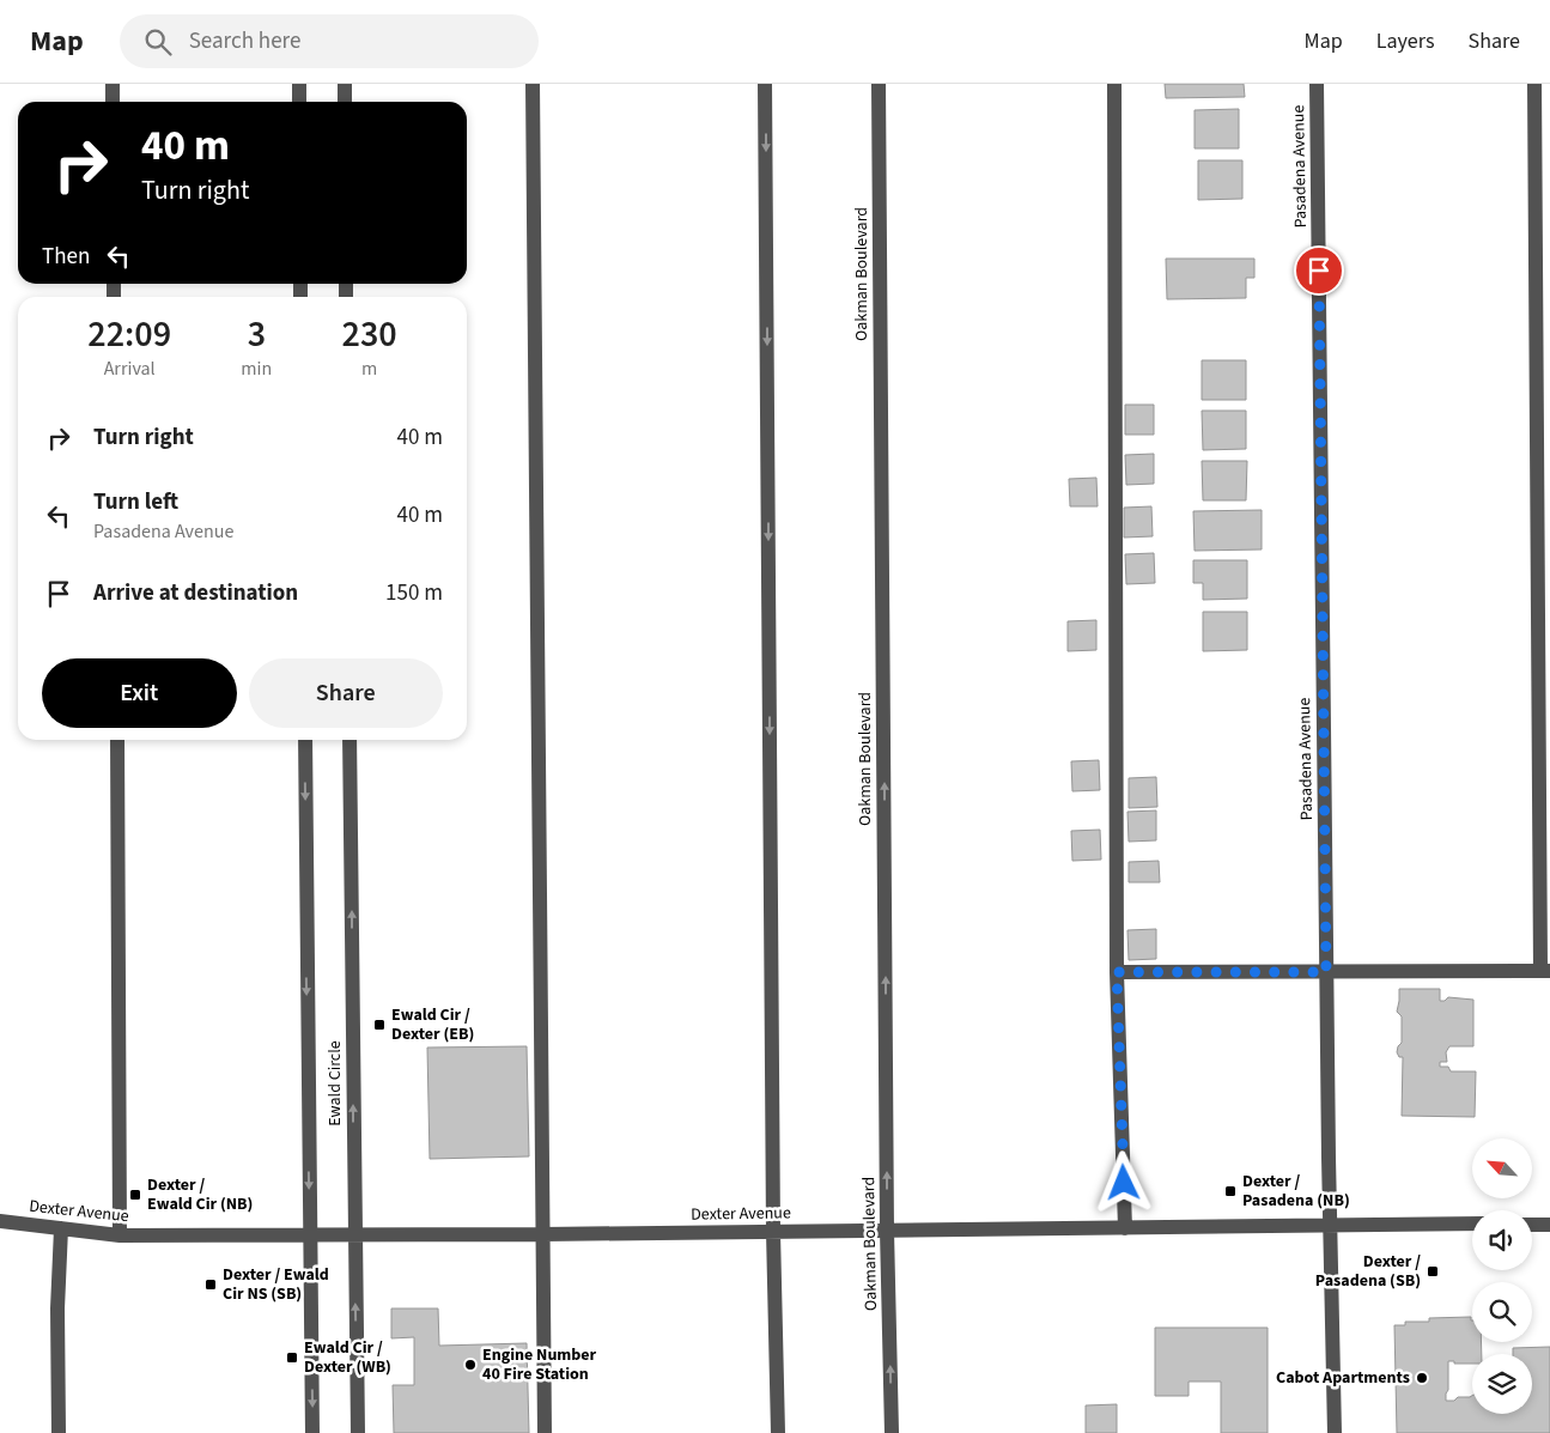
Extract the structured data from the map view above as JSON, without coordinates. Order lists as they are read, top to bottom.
{
  "streets": {
    "street": [
      "Pasadena Avenue",
      "Oakman Boulevard",
      "Ewald Circle",
      "Dexter Avenue"
    ]
  },
  "crossings": [
    ["Pasadena Avenue", "Dexter Avenue"],
    ["Oakman Boulevard", "Dexter Avenue"],
    ["Ewald Circle", "Dexter Avenue"]
  ],
  "places": {
    "transit": [
      "Ewald Cir / Dexter (EB)",
      "Dexter / Pasadena (NB)",
      "Dexter / Ewald Cir (NB)",
      "Dexter / Pasadena (SB)",
      "Dexter / Ewald Cir NS (SB)",
      "Ewald Cir / Dexter (WB)"
    ],
    "other": ["Engine Number 40 Fire Station", "Cabot Apartments"]
  },
  "north": "top left",
  "page": {
    "header": "Map",
    "search": "Search here",
    "nav": ["Map", "Layers", "Share"],
    "turn": ["40 m", "Turn right"],
    "then": "Then",
    "eta": [
      "22:09",
      "Arrival",
      "3",
      "min",
      "230",
      "m"
    ],
    "list": [
      {
        "name": "Turn right",
        "value": "40 m"
      },
      {
        "name": "Turn left",
        "note": "Pasadena Avenue",
        "value": "40 m"
      },
      {
        "name": "Arrive at destination",
        "value": "150 m"
      }
    ],
    "buttons": ["Exit", "Share"]
  }
}
